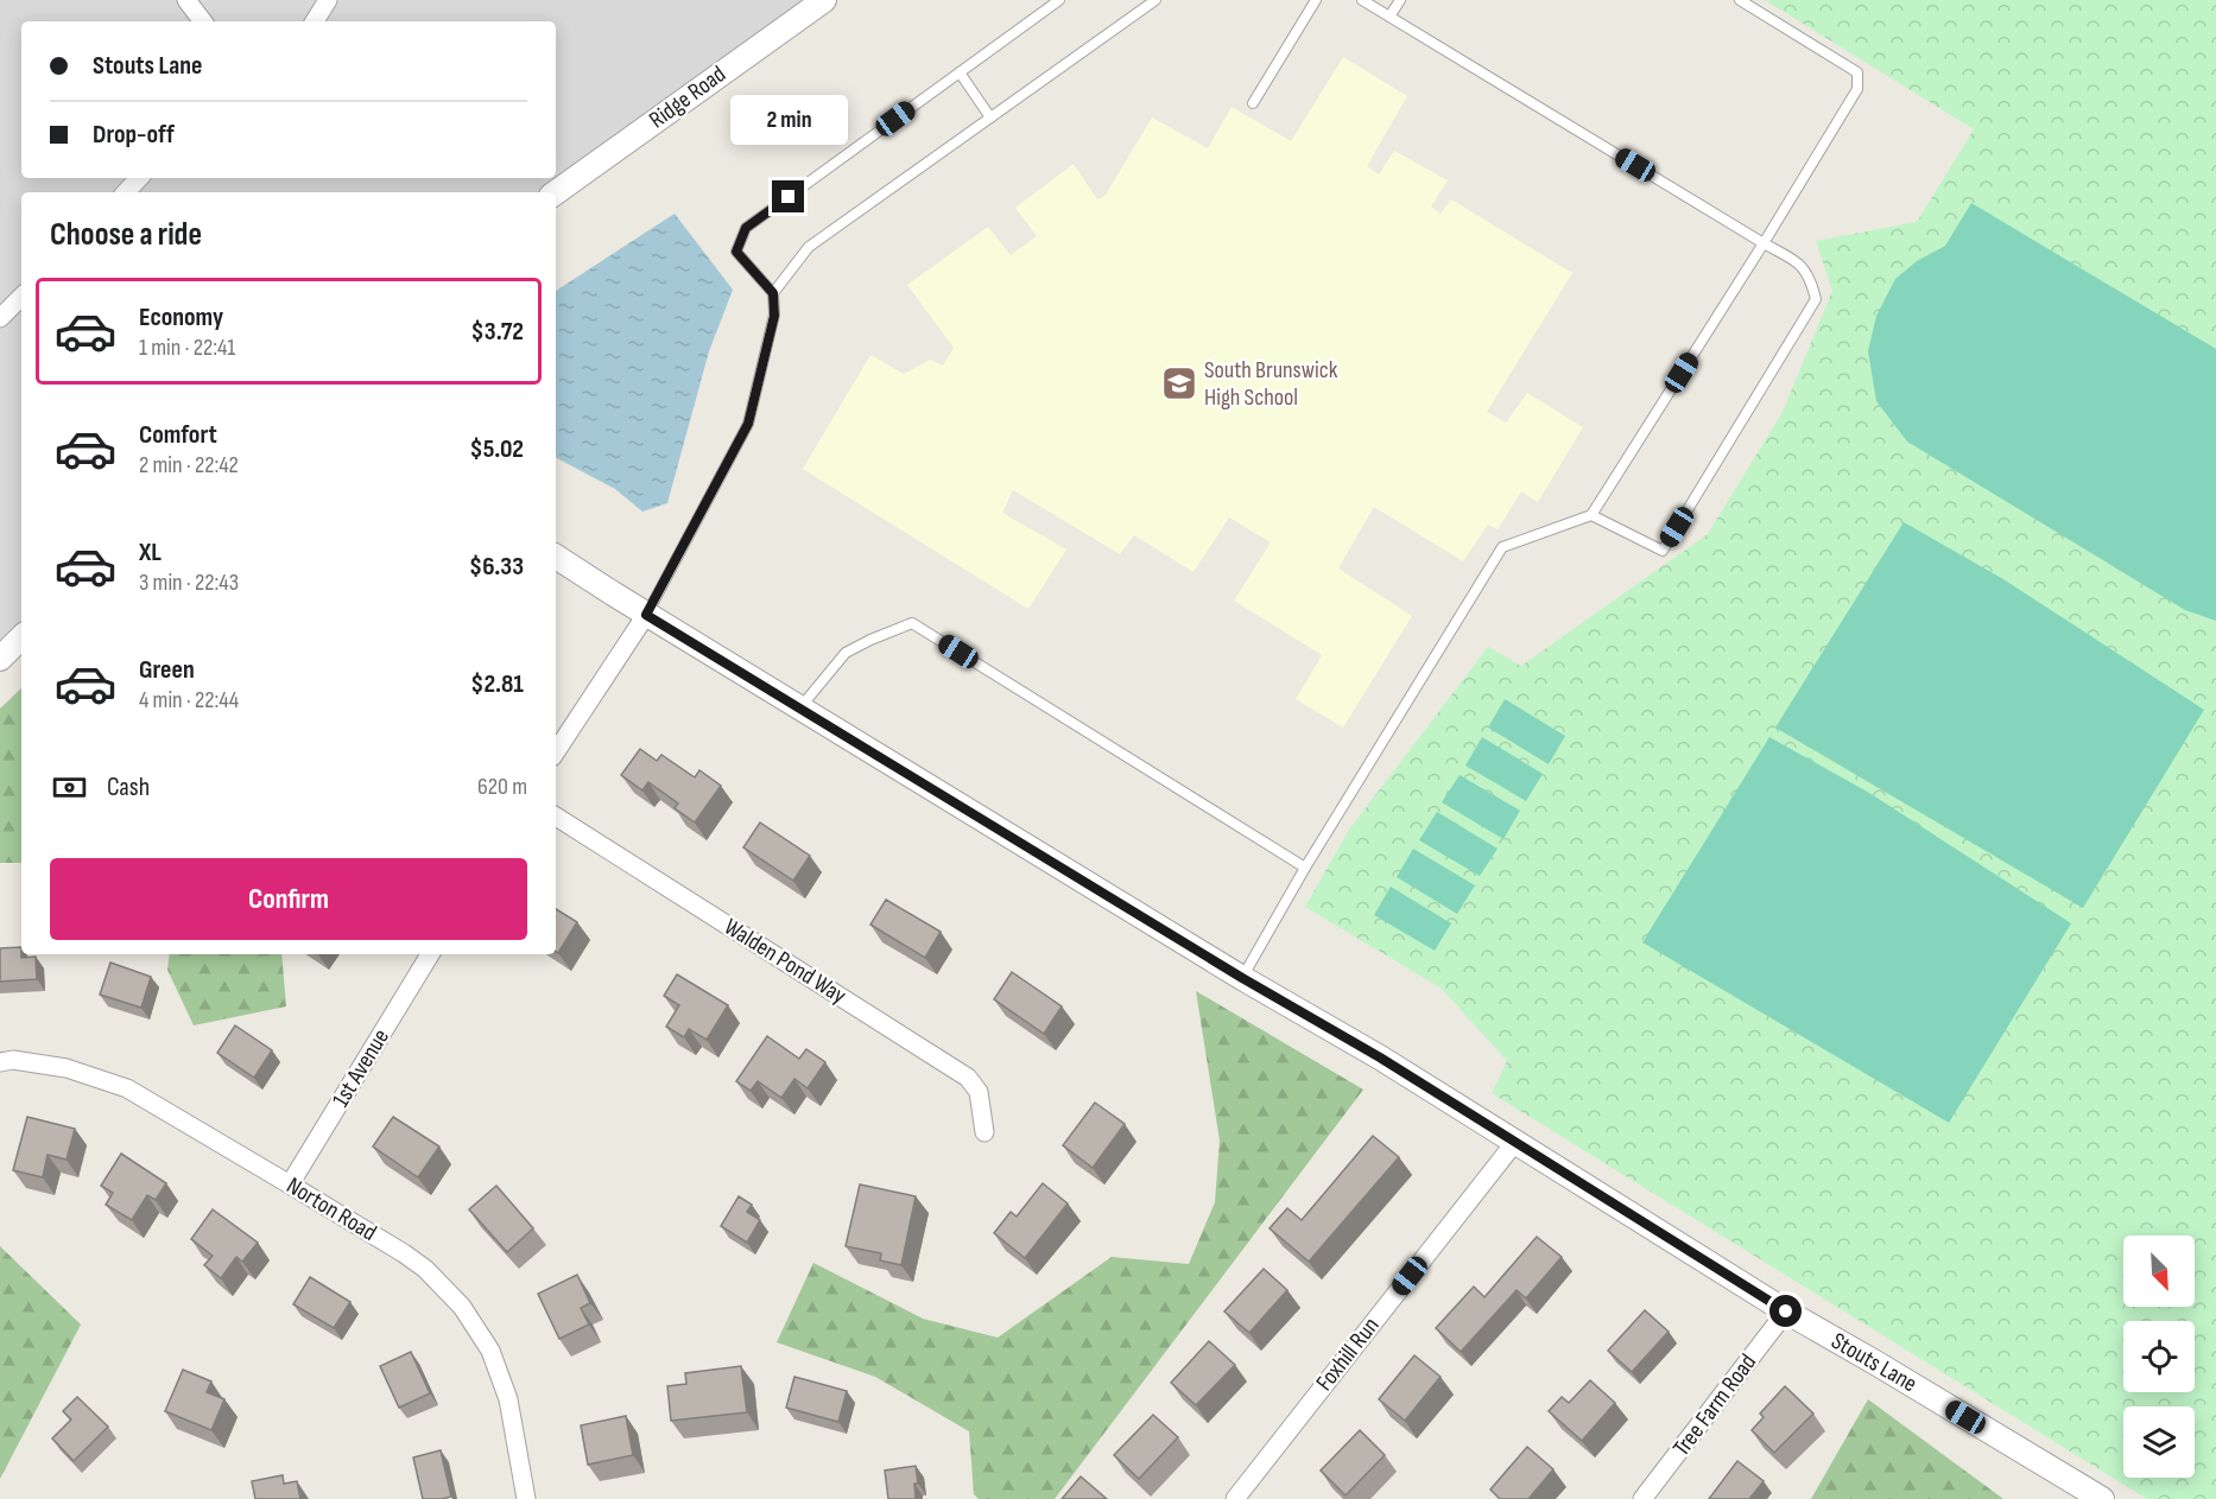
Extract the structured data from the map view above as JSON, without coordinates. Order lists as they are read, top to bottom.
{
  "streets": {
    "street": [
      "Ridge Road",
      "Walden Pond Way",
      "1st Avenue",
      "Norton Road",
      "Foxhill Run",
      "Stouts Lane",
      "Tree Farm Road"
    ]
  },
  "crossings": [
    ["1st Avenue", "Norton Road"],
    ["Foxhill Run", "Stouts Lane"],
    ["Stouts Lane", "Tree Farm Road"]
  ],
  "places": {
    "school or university": ["South Brunswick High School"]
  },
  "north": "bottom right",
  "page": {
    "banner": ["Stouts Lane", "Drop-off"],
    "bubble": "2 min",
    "heading": "Choose a ride",
    "list": [
      {
        "name": "Economy",
        "note": "1 min · 22:41",
        "value": "$3.72"
      },
      {
        "name": "Comfort",
        "note": "2 min · 22:42",
        "value": "$5.02"
      },
      {
        "name": "XL",
        "note": "3 min · 22:43",
        "value": "$6.33"
      },
      {
        "name": "Green",
        "note": "4 min · 22:44",
        "value": "$2.81"
      }
    ],
    "pay": ["Cash", "620 m"],
    "buttons": "Confirm"
  }
}
